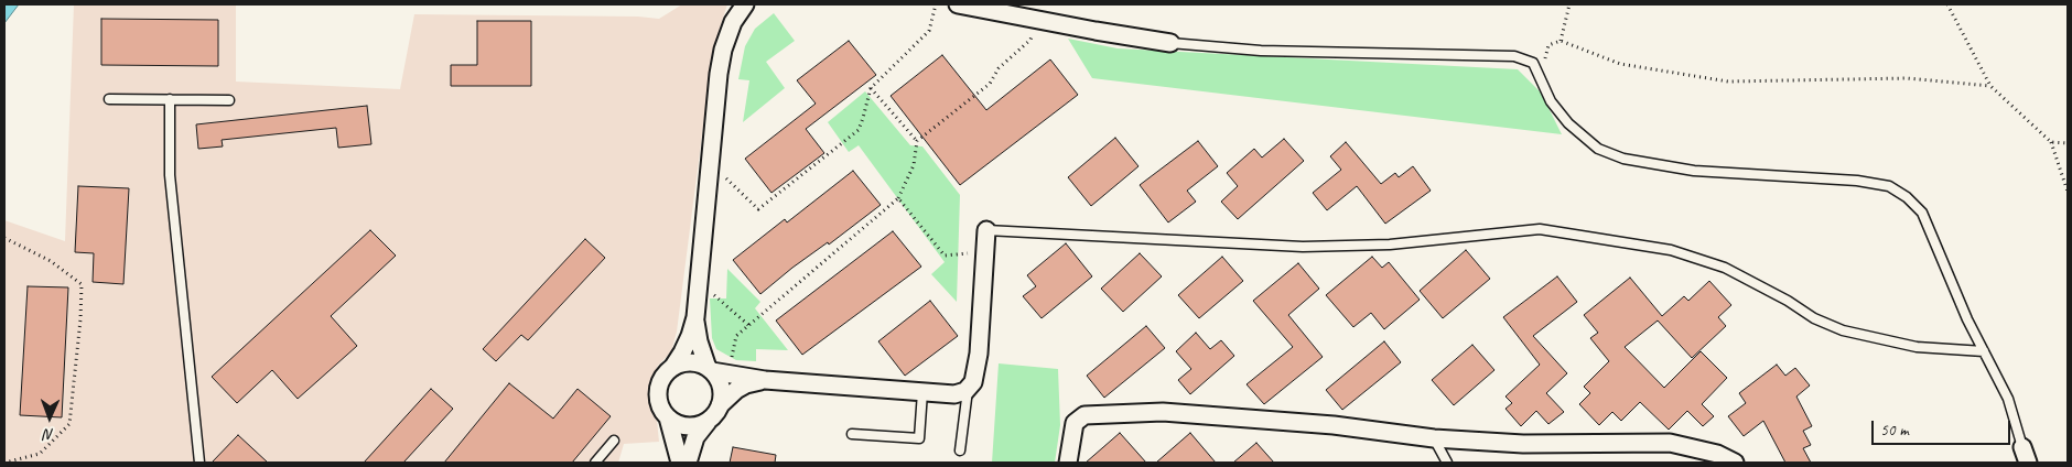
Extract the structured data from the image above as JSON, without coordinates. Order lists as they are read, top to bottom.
{
  "scale_bar": "50 m",
  "north": "bottom"
}
